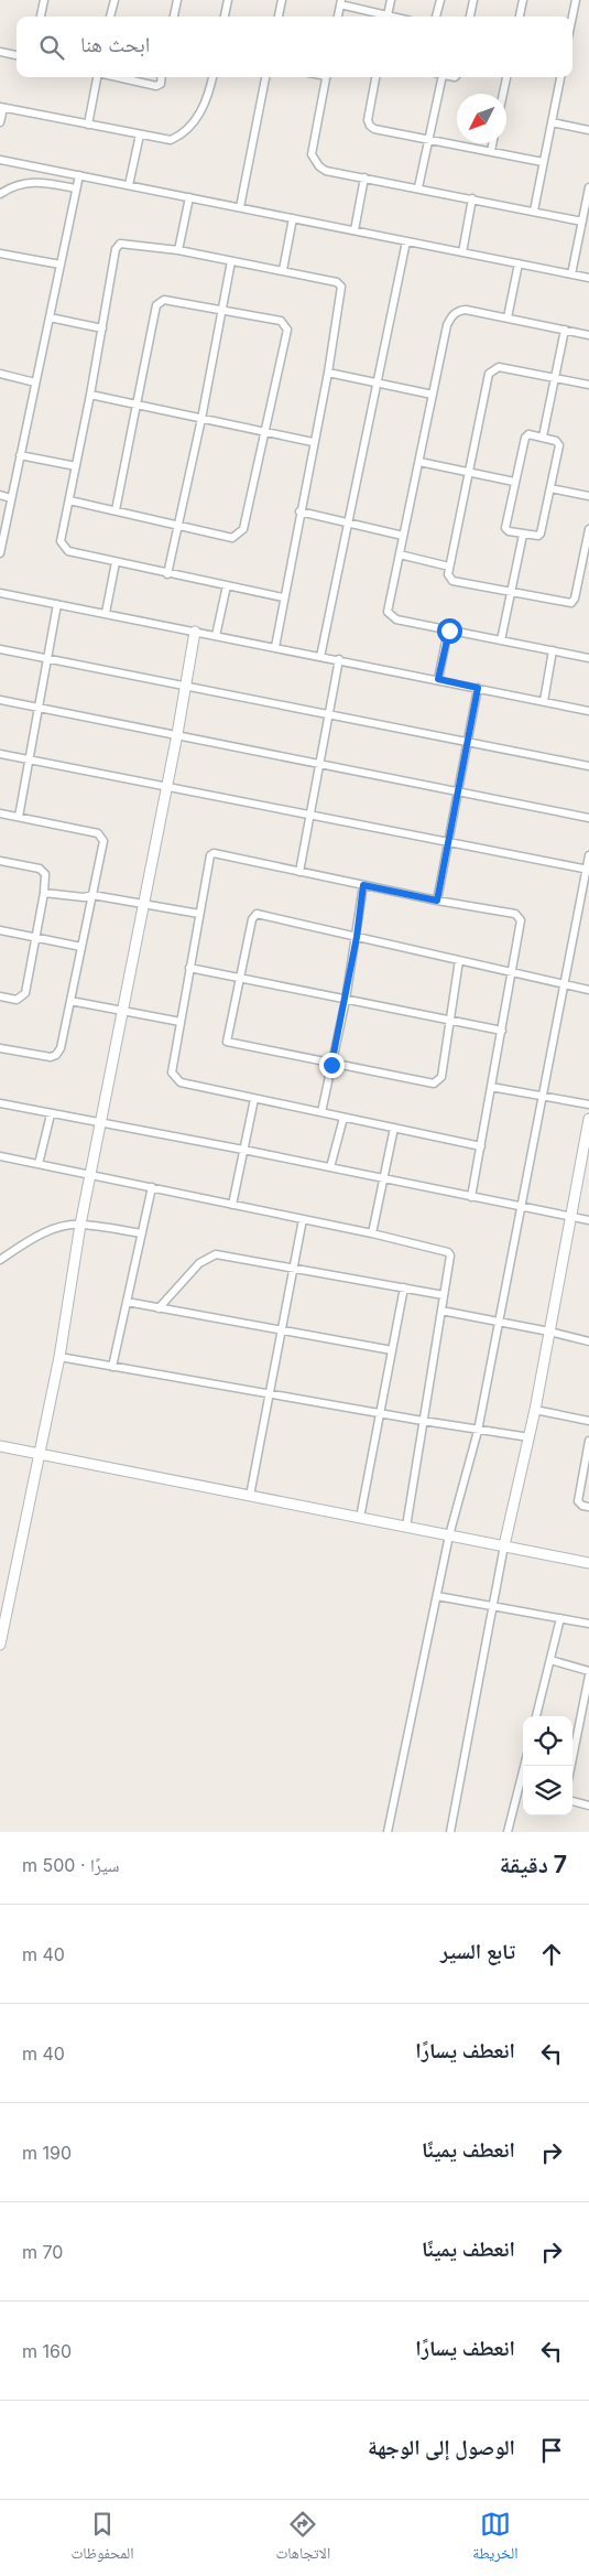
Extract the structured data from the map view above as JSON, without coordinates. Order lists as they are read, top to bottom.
{
  "north": "bottom left",
  "page": {
    "search": "ابحث هنا",
    "heading": ["7 دقيقة", "سيرًا · 500 m"],
    "list": [
      ["تابع السير", "40 m"],
      ["انعطف يسارًا", "40 m"],
      ["انعطف يمينًا", "190 m"],
      ["انعطف يمينًا", "70 m"],
      ["انعطف يسارًا", "160 m"],
      "الوصول إلى الوجهة"
    ],
    "nav": ["الخريطة", "الاتجاهات", "المحفوظات"]
  }
}
